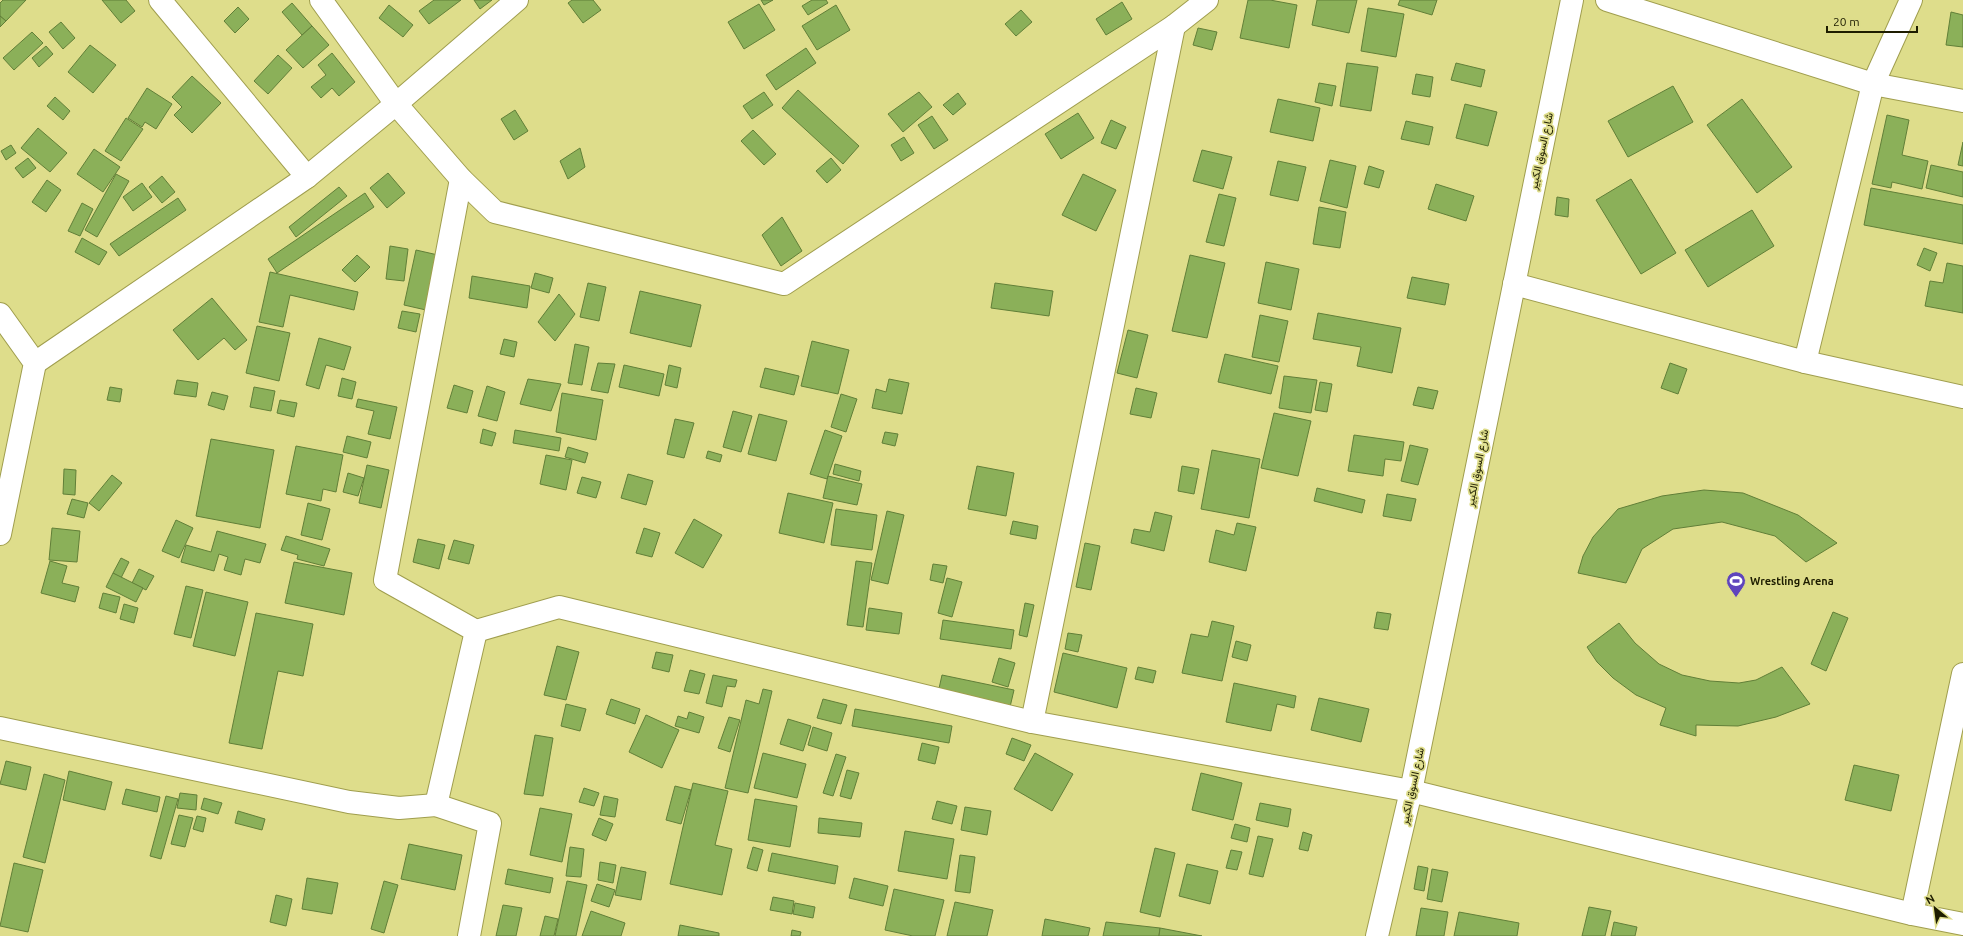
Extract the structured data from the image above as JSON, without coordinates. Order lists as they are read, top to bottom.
{
  "streets": {
    "street": ["شارع السوق الكبير"]
  },
  "places": {
    "sports": ["Wrestling Arena"]
  },
  "scale_bar": "20 m",
  "north": "top left"
}
